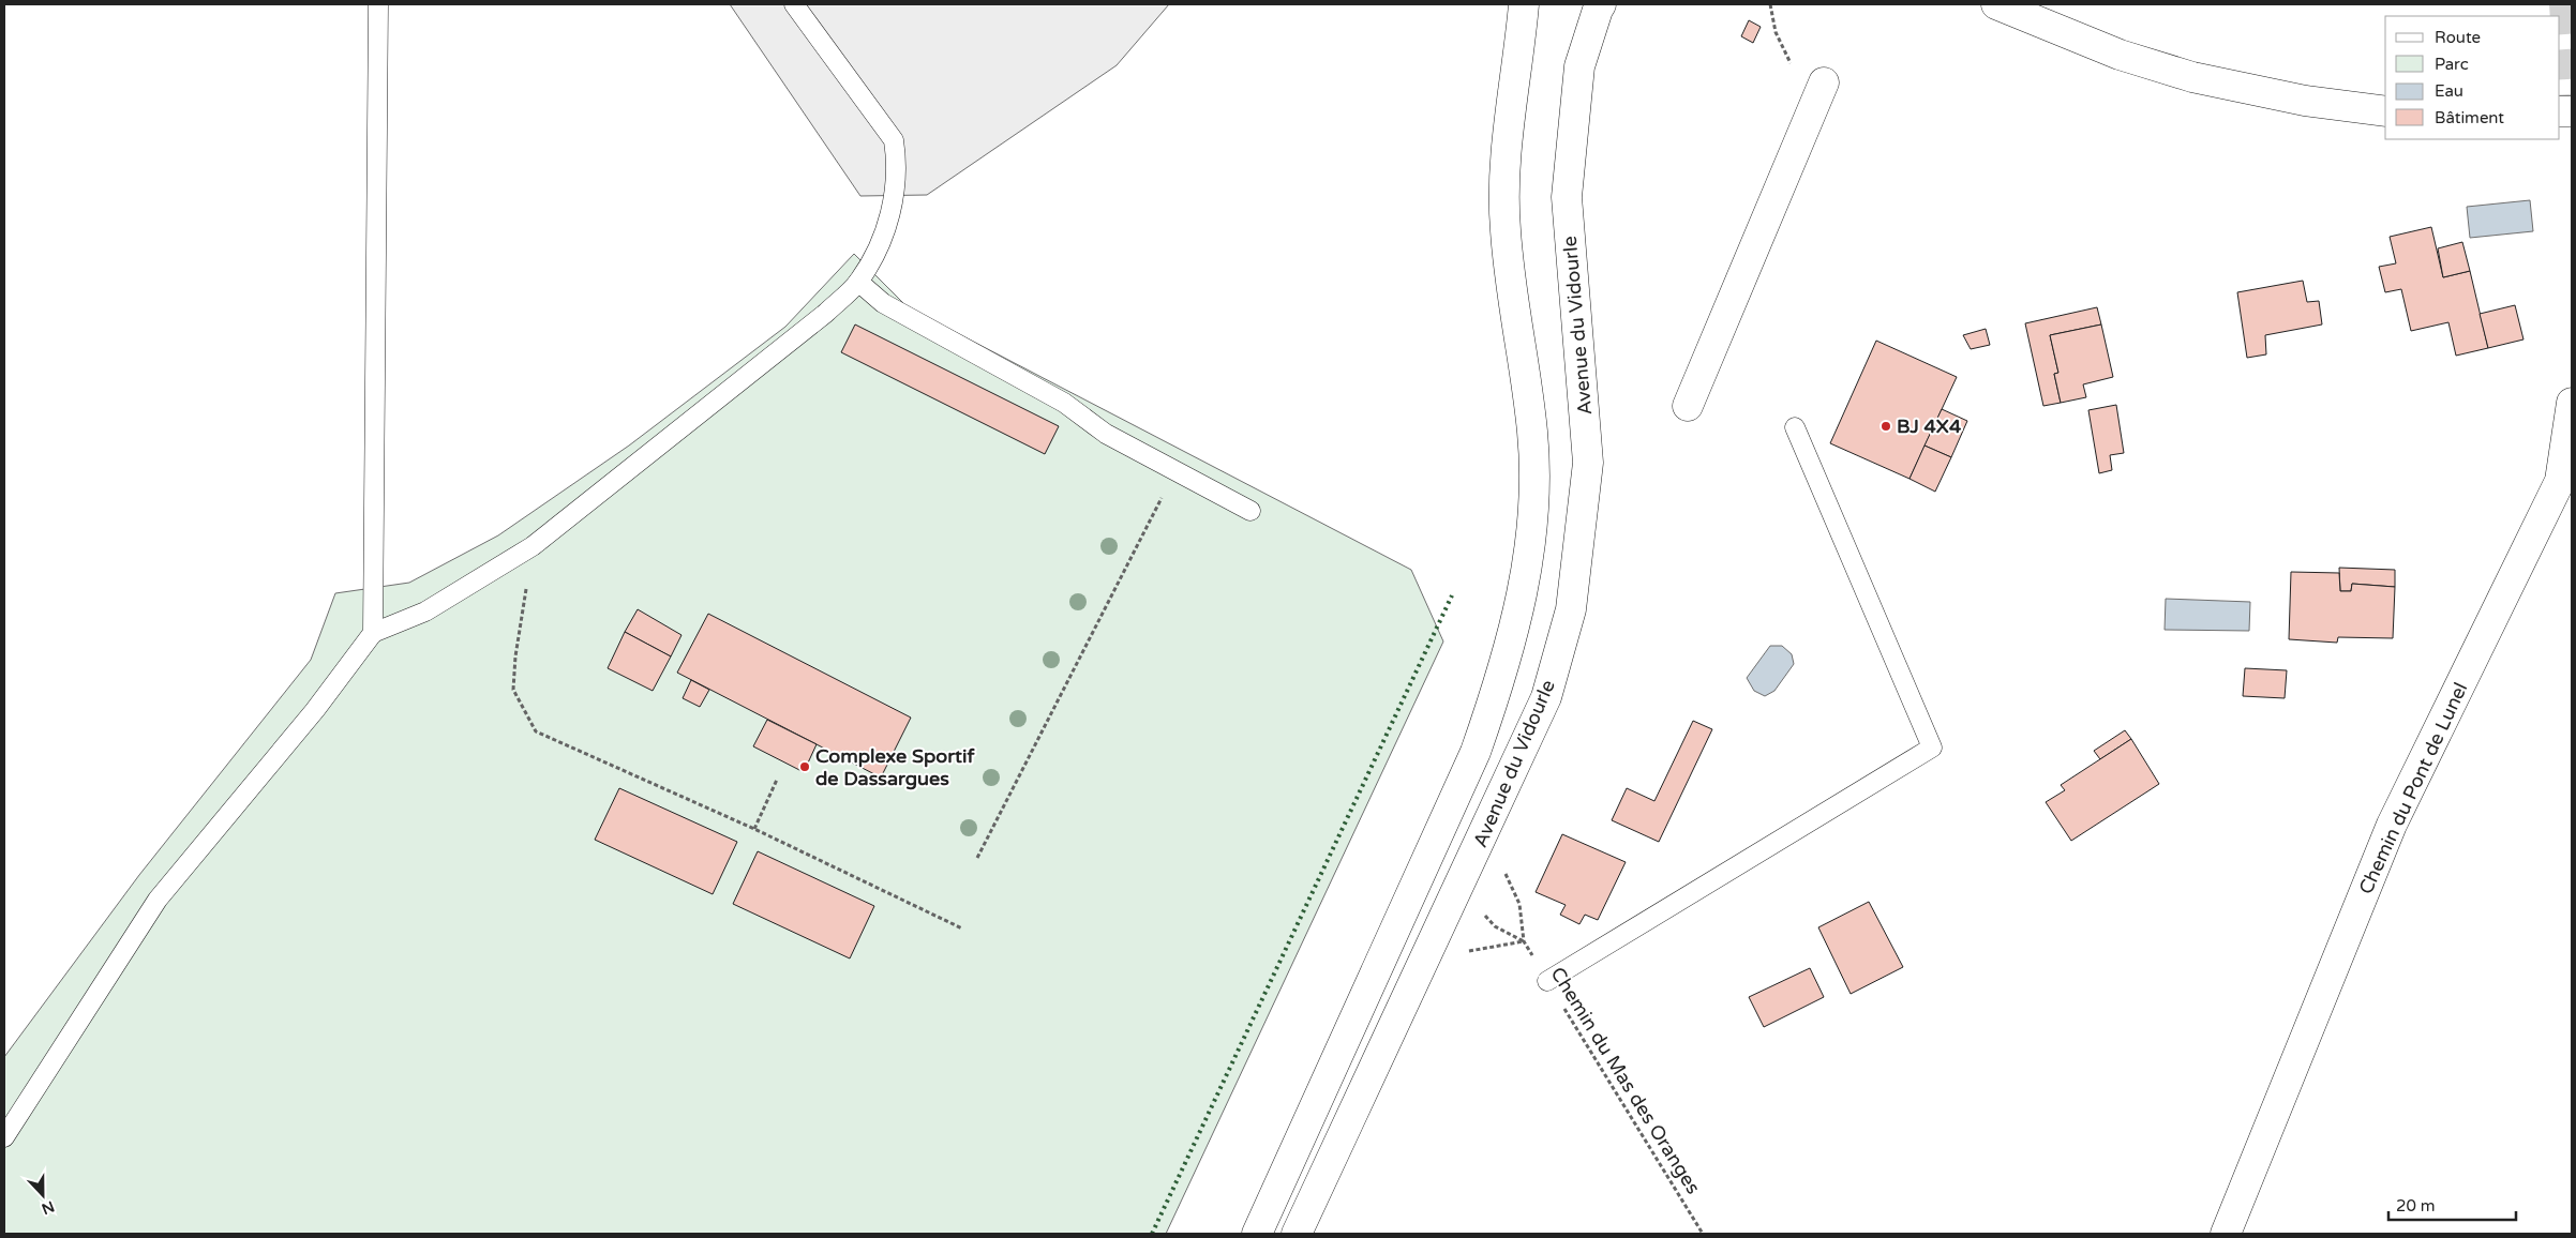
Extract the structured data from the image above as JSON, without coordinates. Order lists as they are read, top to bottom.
{
  "streets": {
    "main road": ["Avenue du Vidourle", "Chemin du Pont de Lunel"],
    "path": ["Chemin du Mas des Oranges"]
  },
  "crossings": [
    ["Avenue du Vidourle", "Chemin du Mas des Oranges"]
  ],
  "places": ["BJ 4X4", "Complexe Sportif de Dassargues"],
  "legend": [
    "Route",
    "Parc",
    "Eau",
    "Bâtiment"
  ],
  "scale_bar": "20 m",
  "north": "bottom"
}
